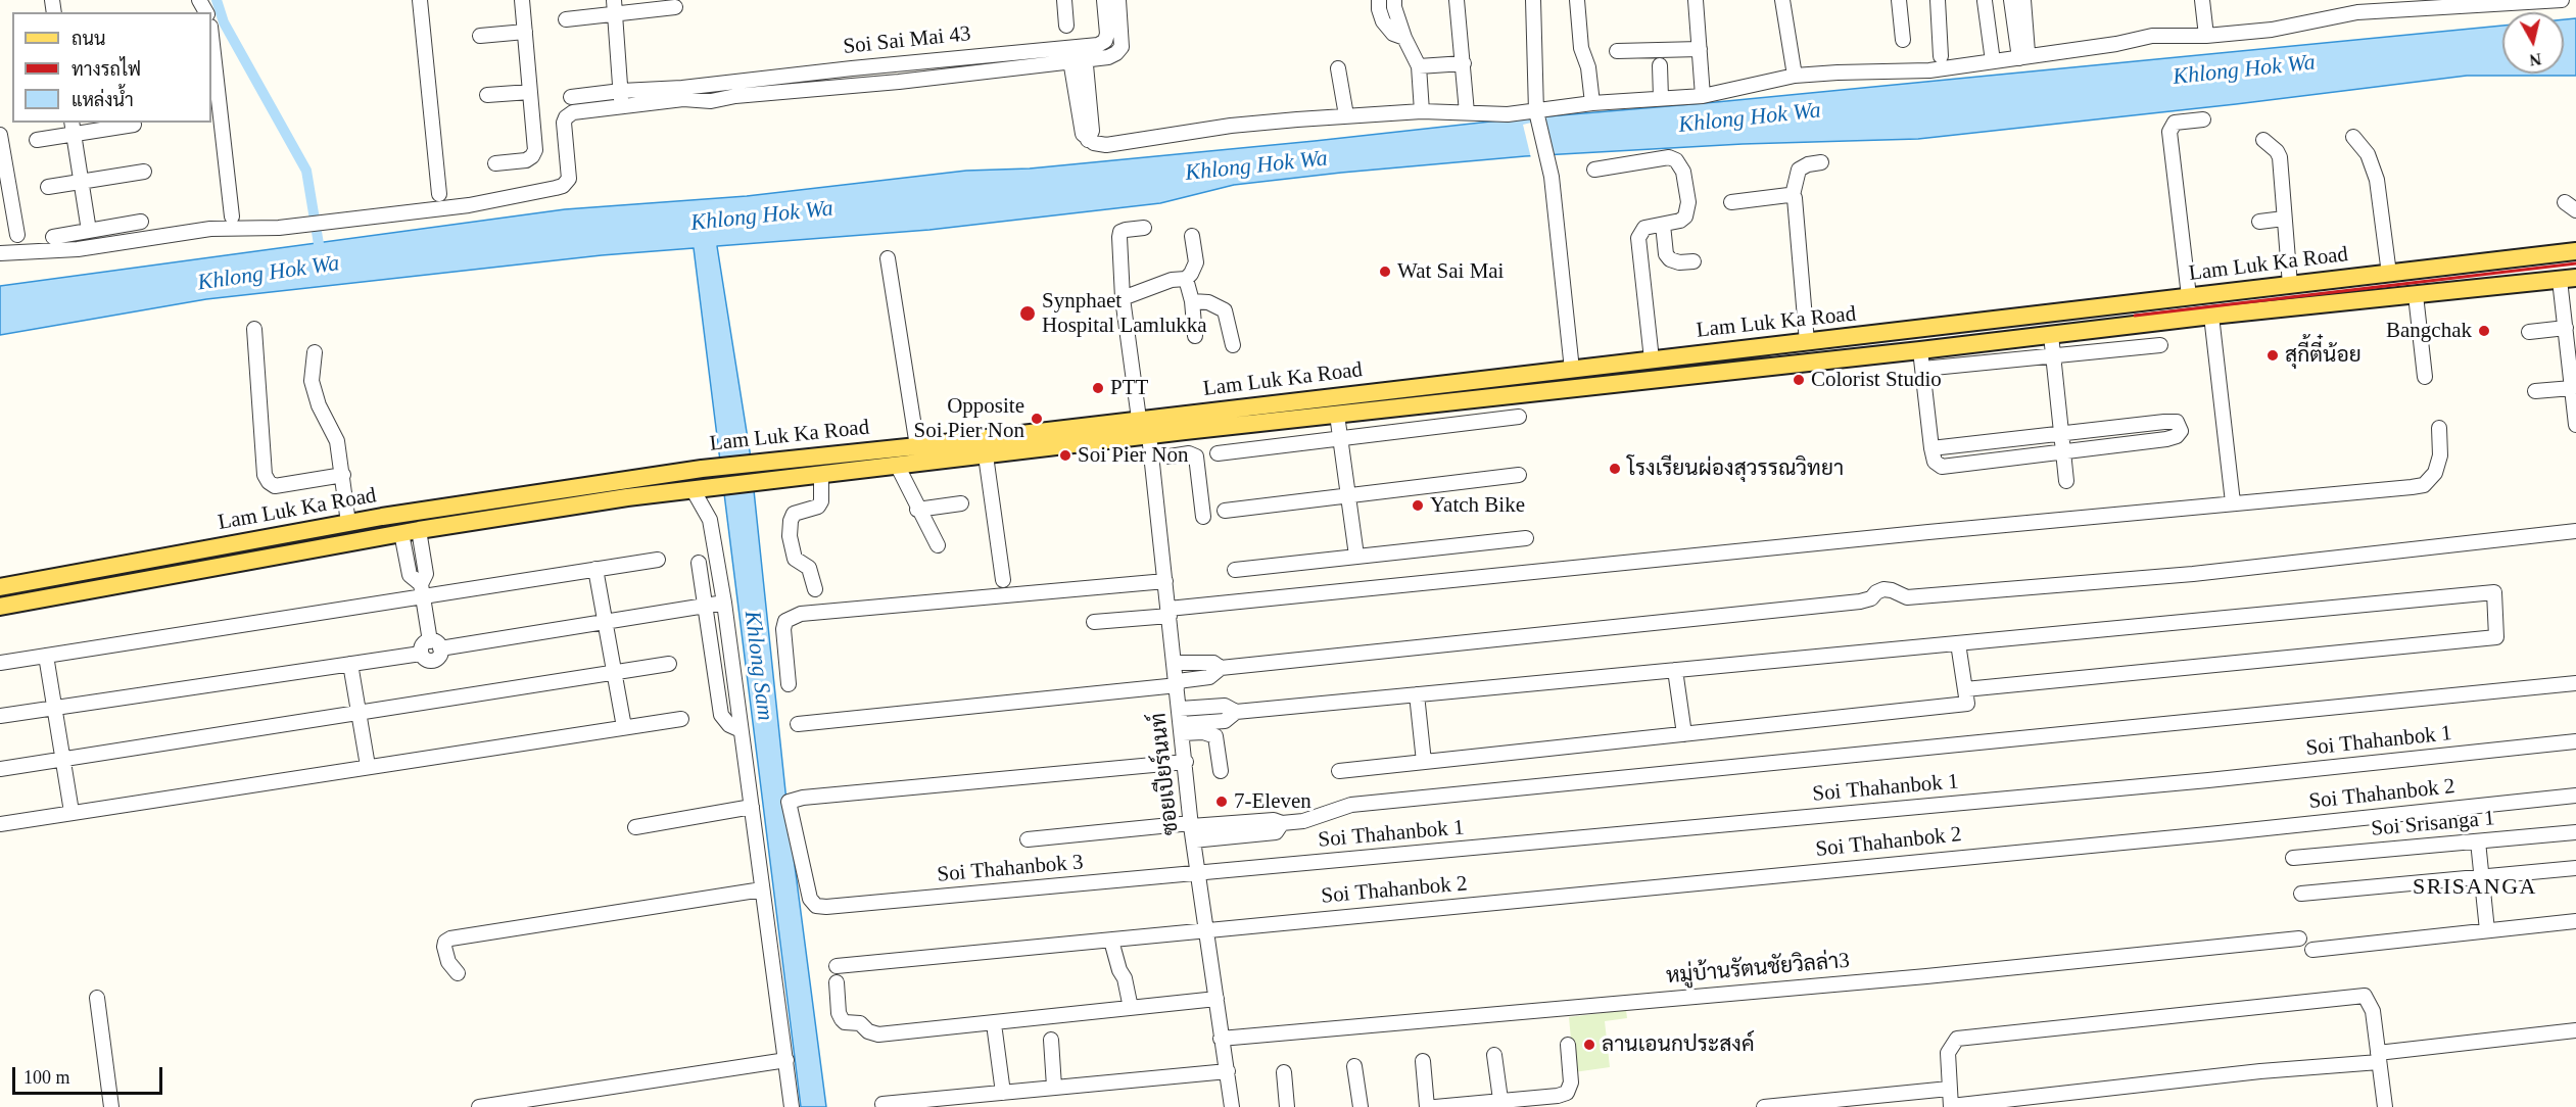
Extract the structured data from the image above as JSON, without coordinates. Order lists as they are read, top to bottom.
{
  "streets": {
    "main road": ["Lam Luk Ka Road"],
    "street": [
      "Soi Thahanbok 1",
      "ซอยเปียร์นนท์",
      "Soi Thahanbok 2",
      "Soi Srisanga 1",
      "Soi Thahanbok 3",
      "หมู่บ้านรัตนชัยวิลล่า3"
    ]
  },
  "crossings": [
    ["Lam Luk Ka Road", "ซอยเปียร์นนท์"],
    ["Soi Thahanbok 1", "ซอยเปียร์นนท์"],
    ["Soi Thahanbok 1", "Soi Thahanbok 3"],
    ["ซอยเปียร์นนท์", "Soi Thahanbok 2"],
    ["ซอยเปียร์นนท์", "Soi Thahanbok 3"],
    ["ซอยเปียร์นนท์", "หมู่บ้านรัตนชัยวิลล่า3"]
  ],
  "districts": ["SRISANGA"],
  "water": ["Khlong Hok Wa", "Khlong Sam"],
  "places": [
    "Wat Sai Mai",
    "Synphaet Hospital Lamlukka",
    "Bangchak",
    "สุกี้ตี๋น้อย",
    "Colorist Studio",
    "PTT",
    "Opposite Soi Pier Non",
    "Soi Pier Non",
    "โรงเรียนผ่องสุวรรณวิทยา",
    "Yatch Bike",
    "7-Eleven",
    "ลานเอนกประสงค์"
  ],
  "legend": ["ถนน", "ทางรถไฟ", "แหล่งน้ำ"],
  "scale_bar": "100 m",
  "north": "bottom"
}
